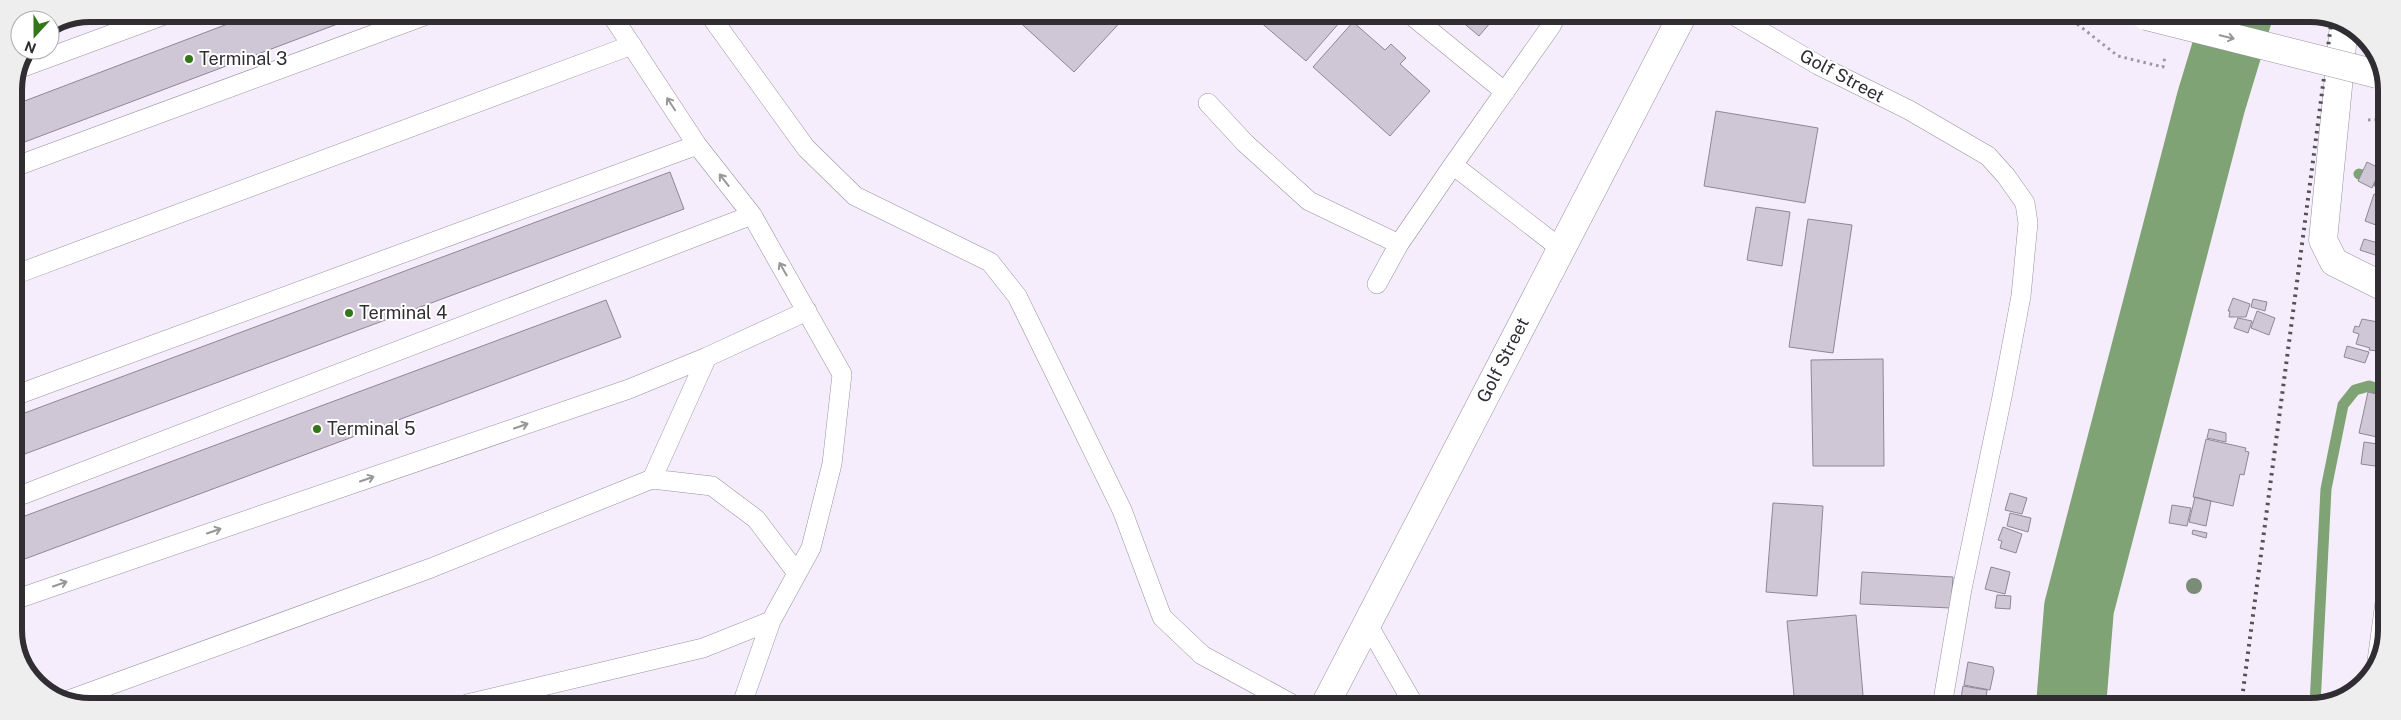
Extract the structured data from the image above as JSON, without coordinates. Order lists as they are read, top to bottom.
{
  "streets": {
    "street": ["Golf Street"]
  },
  "places": ["Terminal 3", "Terminal 4", "Terminal 5"],
  "north": "bottom"
}
